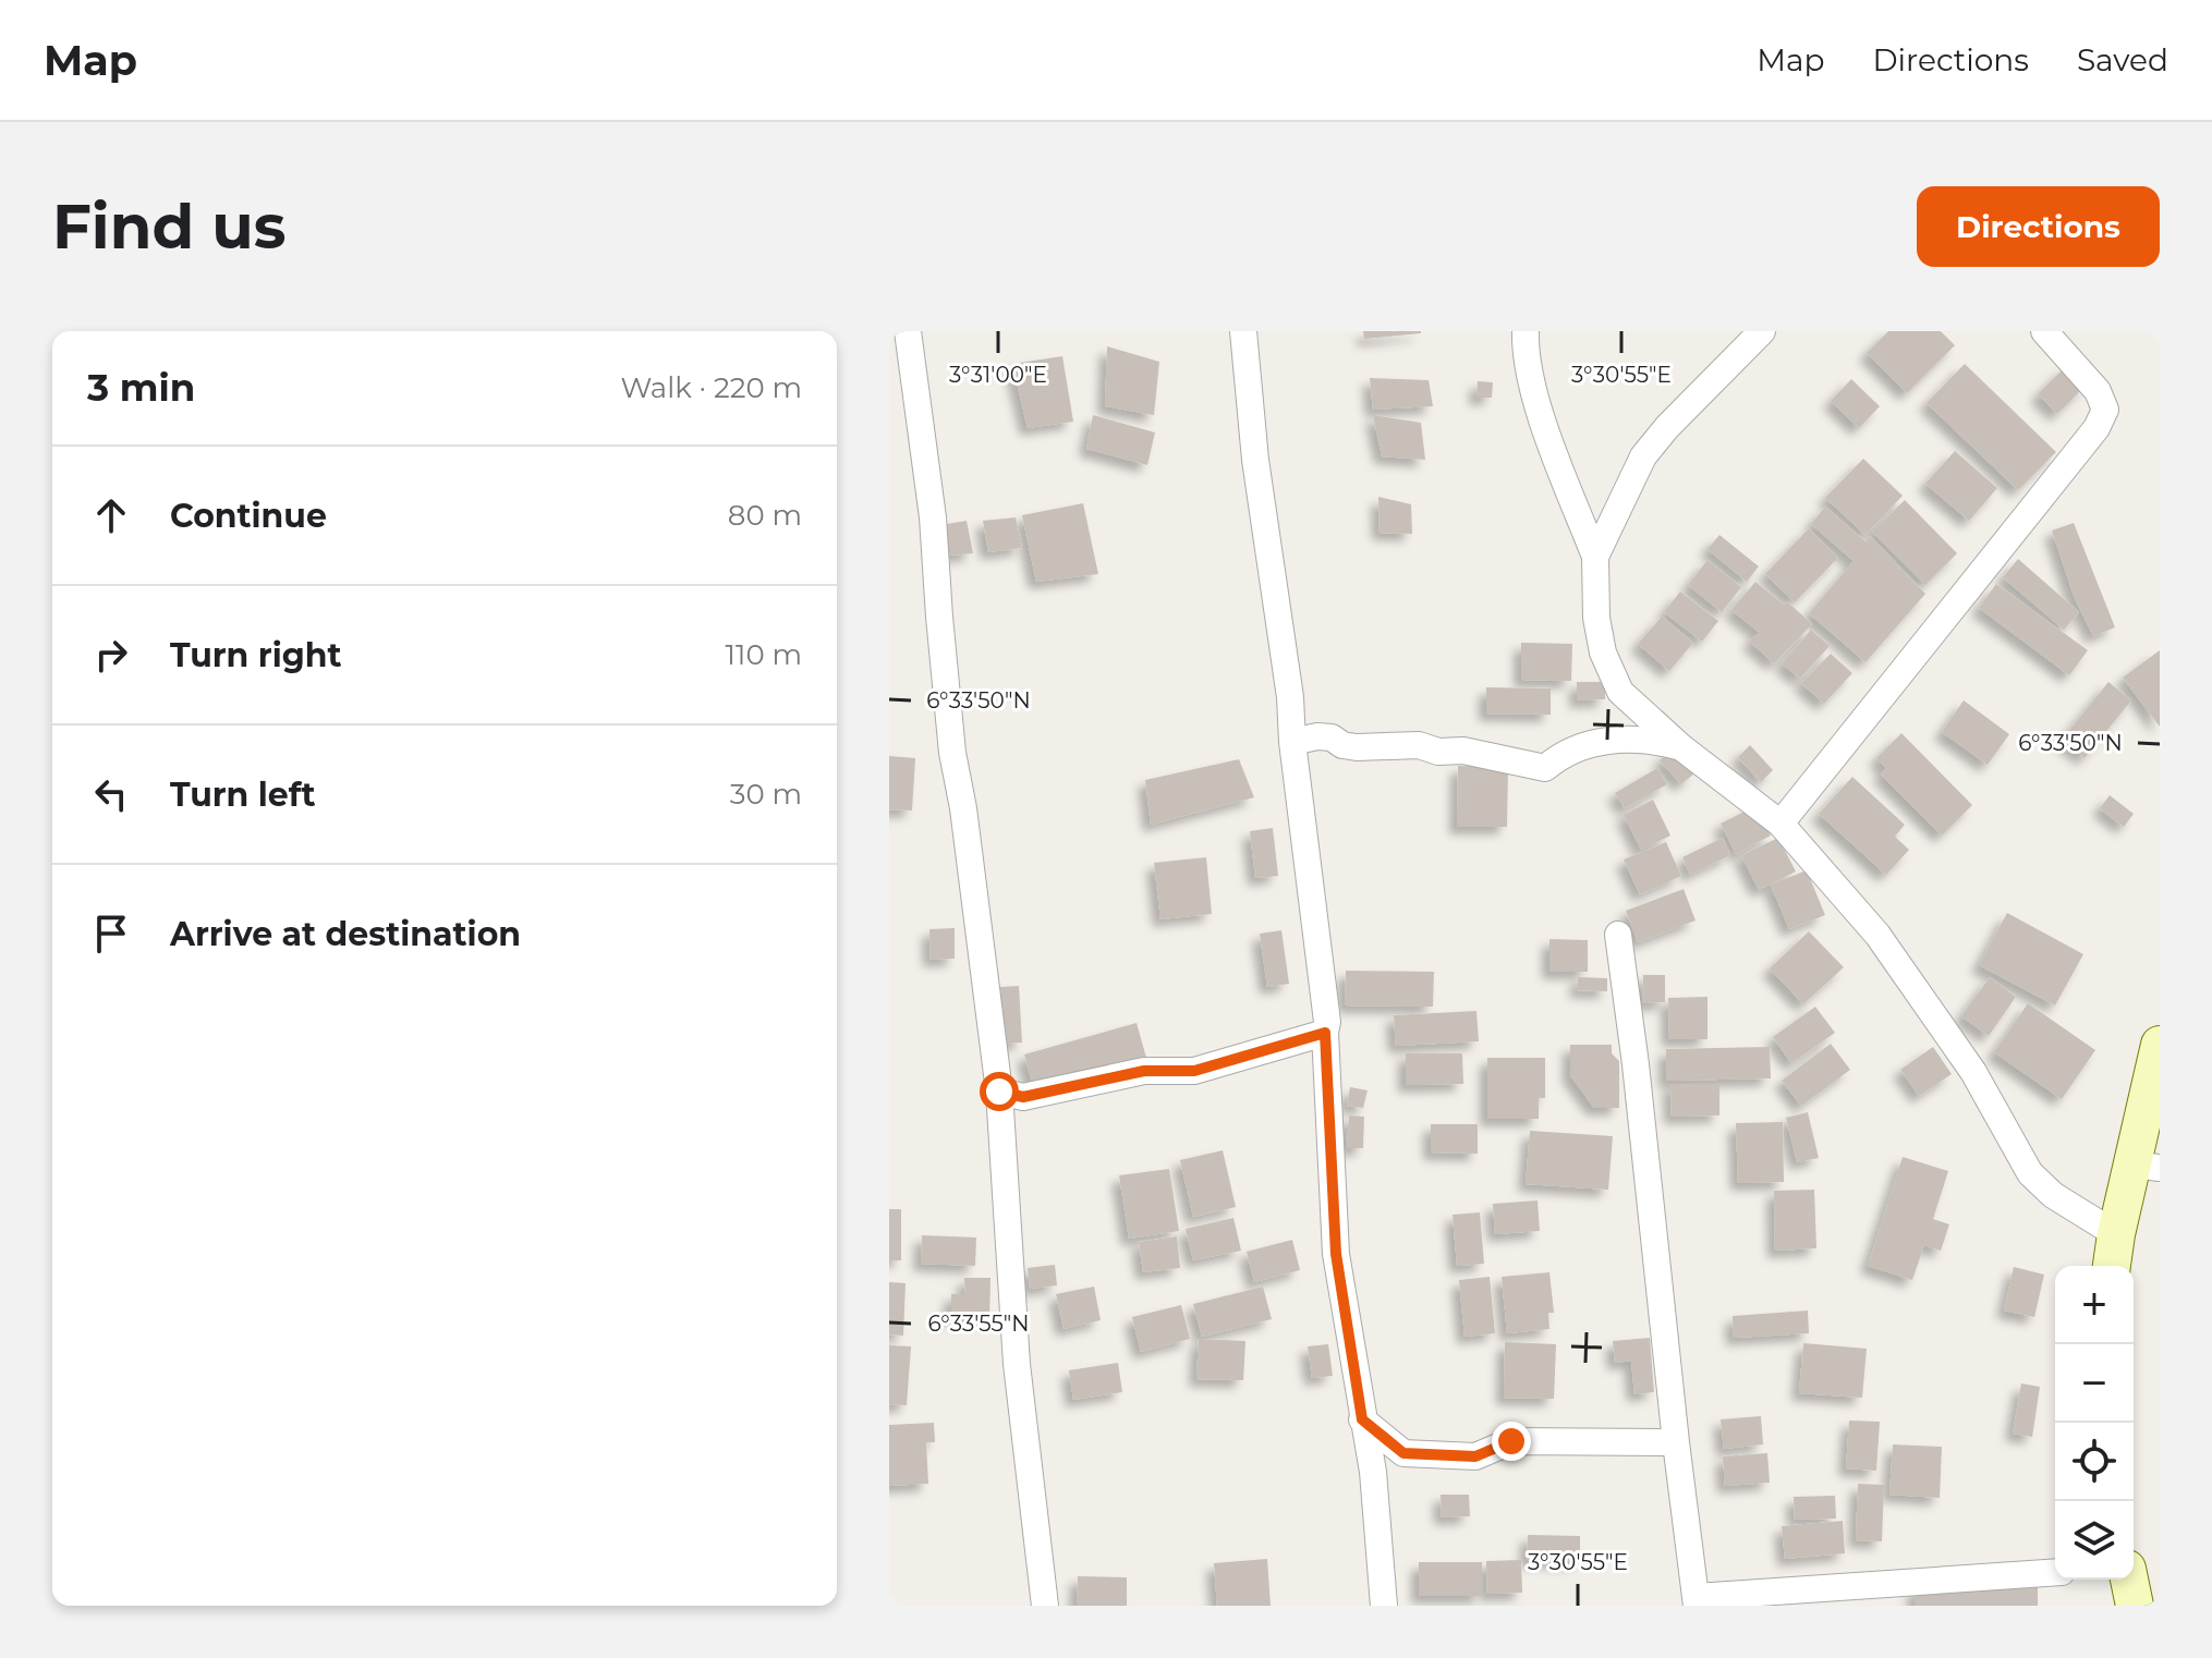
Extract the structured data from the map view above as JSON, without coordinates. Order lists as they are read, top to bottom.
{
  "page": {
    "header": "Map",
    "nav": ["Map", "Directions", "Saved"],
    "buttons": "Directions",
    "title": "Find us",
    "heading": ["3 min", "Walk · 220 m"],
    "list": [
      ["Continue", "80 m"],
      ["Turn right", "110 m"],
      ["Turn left", "30 m"],
      "Arrive at destination"
    ],
    "map_buttons": ["+", "−"]
  },
  "coordinates": [
    "3°31'00\"E",
    "3°30'55\"E",
    "6°33'50\"N",
    "6°33'55\"N"
  ]
}
